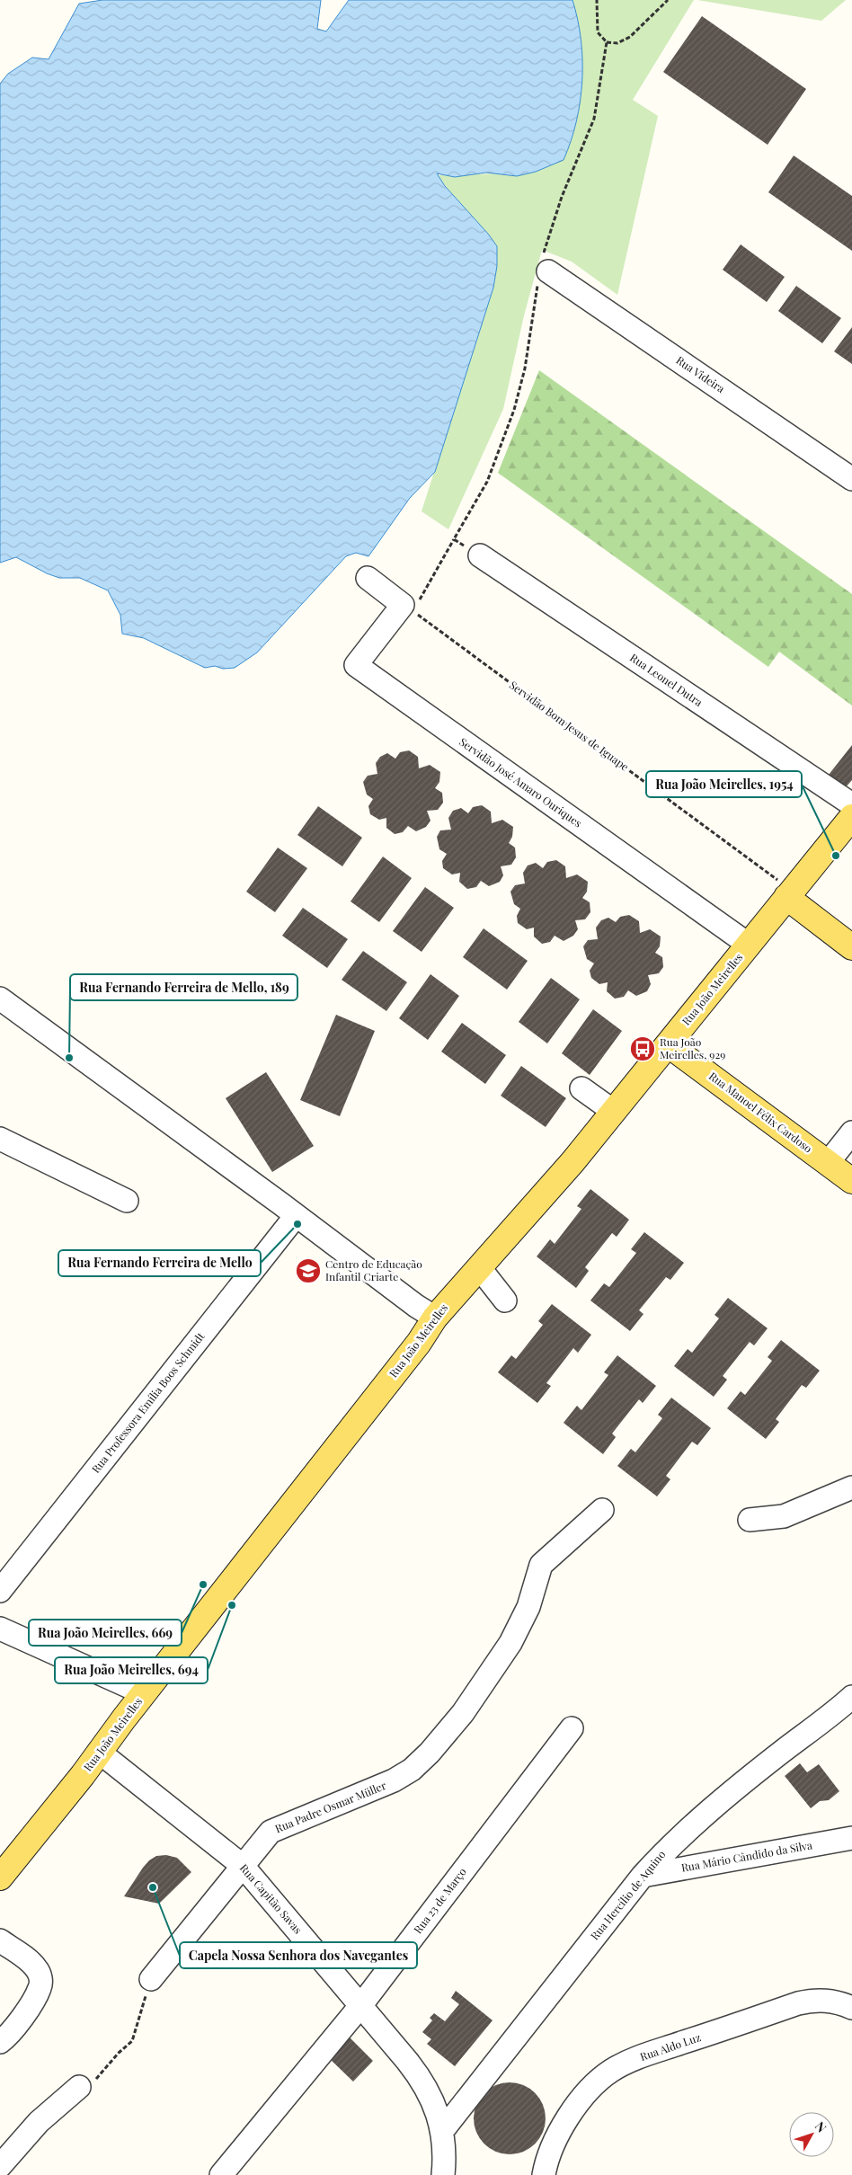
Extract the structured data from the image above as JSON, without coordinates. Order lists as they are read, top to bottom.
{
  "streets": {
    "main road": ["Rua João Meirelles", "Rua Manoel Félix Cardoso"],
    "street": [
      "Rua Videira",
      "Rua Leonel Dutra",
      "Servidão José Amaro Ouriques",
      "Rua Professora Emília Boos Schmidt",
      "Rua Padre Osmar Müller",
      "Rua Mário Cândido da Silva",
      "Rua Hercílio de Aquino",
      "Rua Capitão Savas",
      "Rua 23 de Março",
      "Rua Aldo Luz"
    ],
    "path": ["Servidão Bom Jesus de Iguape"]
  },
  "crossings": [
    ["Servidão Bom Jesus de Iguape", "Servidão José Amaro Ouriques"],
    ["Servidão Bom Jesus de Iguape", "Rua João Meirelles"],
    ["Servidão José Amaro Ouriques", "Rua João Meirelles"],
    ["Rua João Meirelles", "Rua Manoel Félix Cardoso"],
    ["Rua João Meirelles", "Rua Capitão Savas"],
    ["Rua Padre Osmar Müller", "Rua Capitão Savas"],
    ["Rua Mário Cândido da Silva", "Rua Hercílio de Aquino"],
    ["Rua Hercílio de Aquino", "Rua Capitão Savas"],
    ["Rua Capitão Savas", "Rua 23 de Março"]
  ],
  "places": {
    "other": [
      "Rua João Meirelles, 1954",
      "Rua Fernando Ferreira de Mello, 189",
      "Rua Fernando Ferreira de Mello",
      "Rua João Meirelles, 669",
      "Rua João Meirelles, 694",
      "Capela Nossa Senhora dos Navegantes"
    ],
    "bus stop": ["Rua João Meirelles, 929"],
    "school or university": ["Centro de Educação Infantil Criarte"]
  },
  "north": "top right"
}
